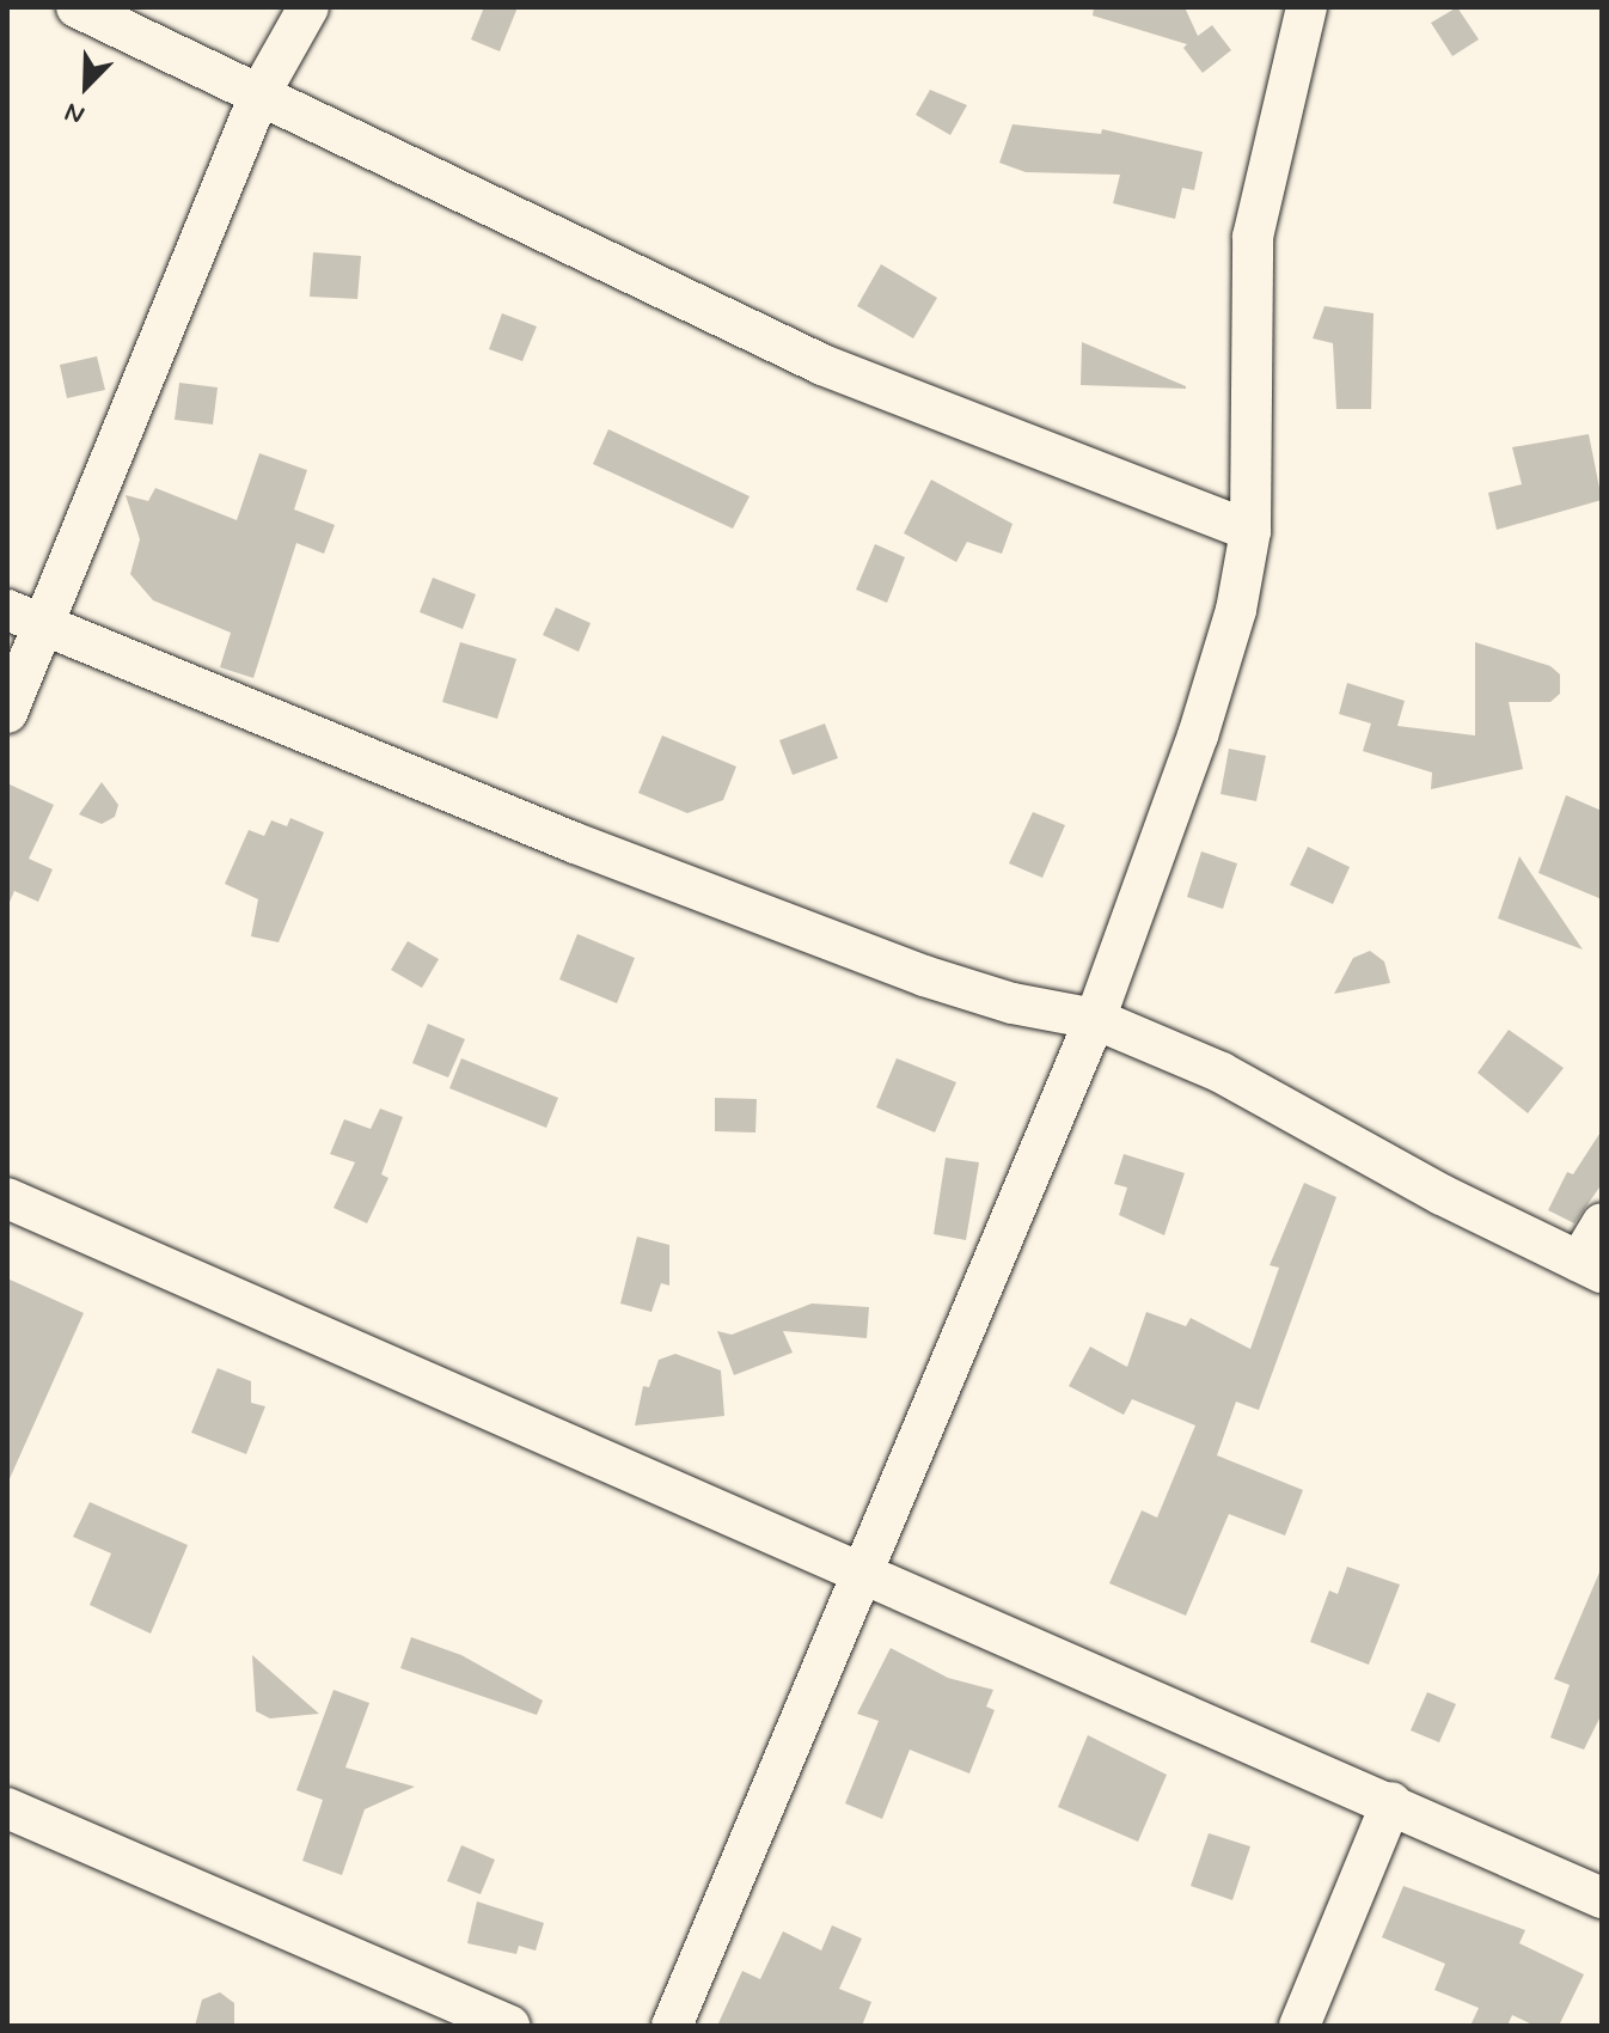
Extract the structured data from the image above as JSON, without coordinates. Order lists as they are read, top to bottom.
{
  "north": "bottom left"
}
